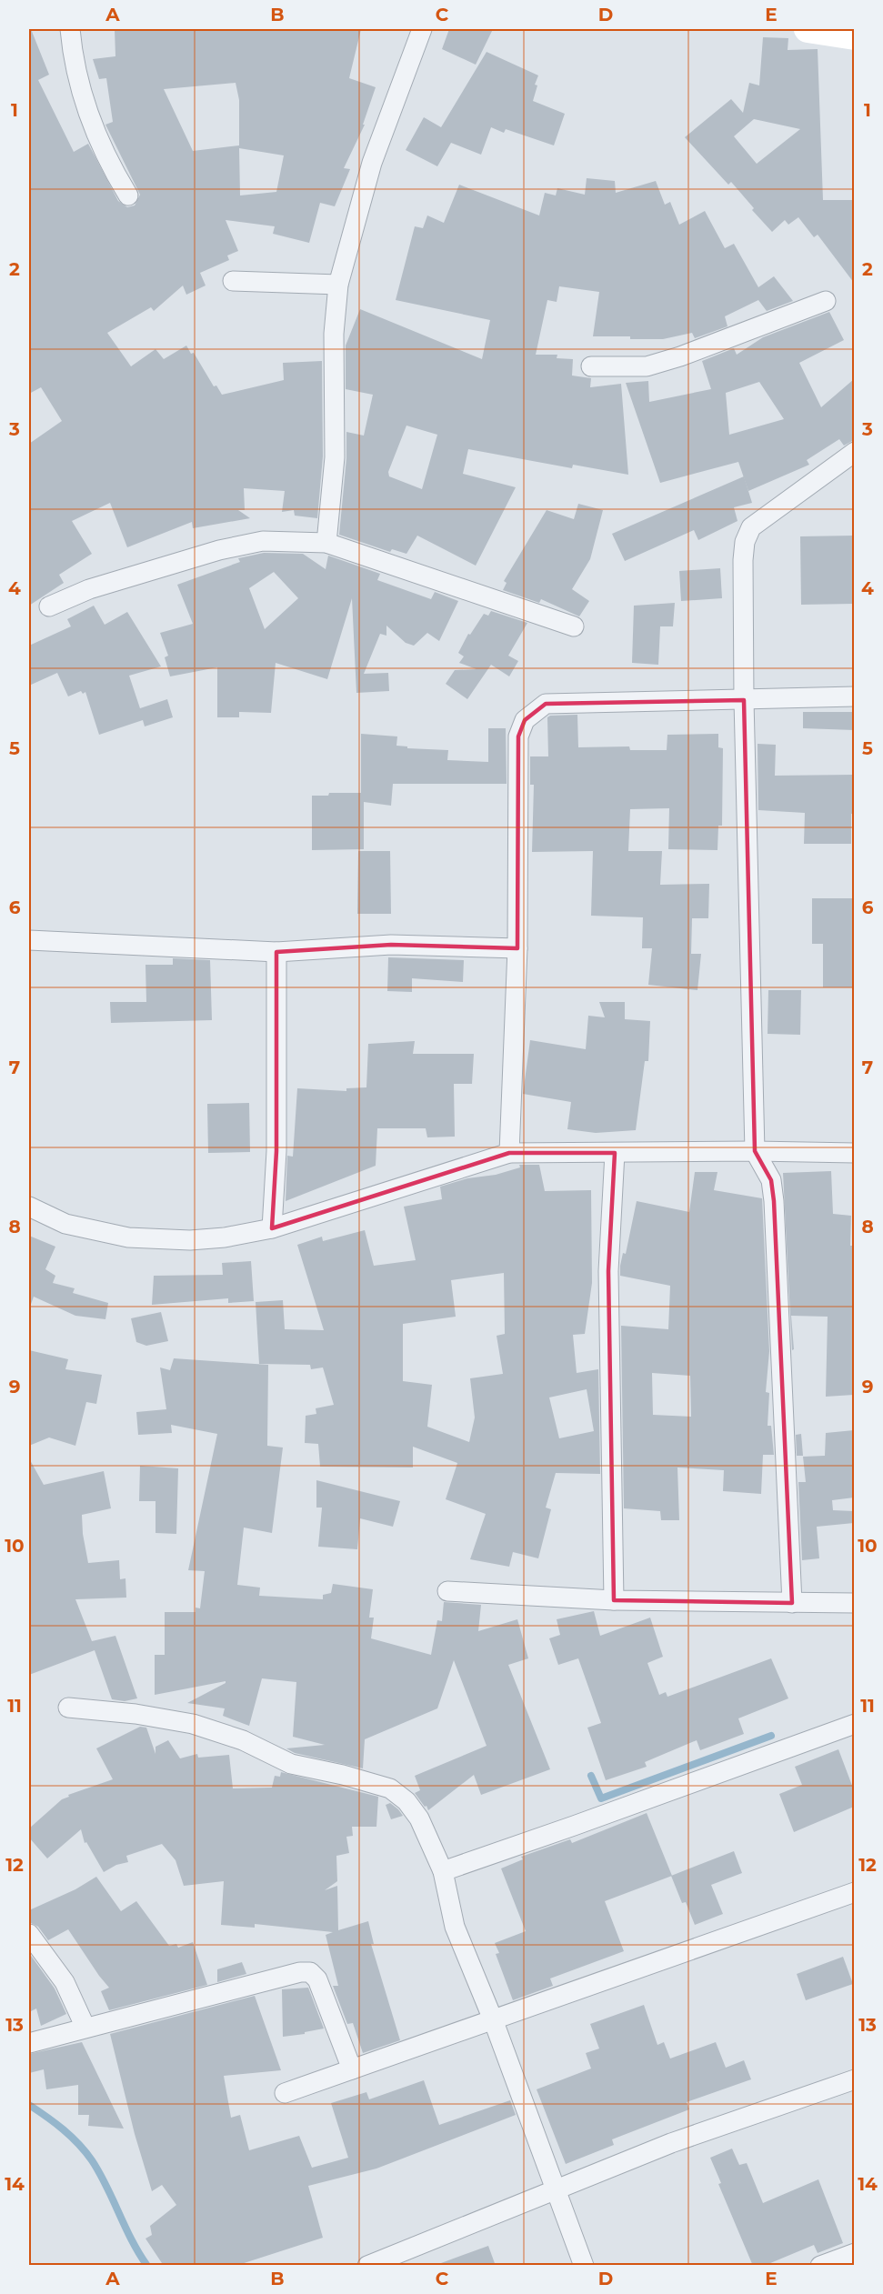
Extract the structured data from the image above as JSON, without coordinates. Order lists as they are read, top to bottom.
{
  "grid": {
    "columns": [
      "A",
      "B",
      "C",
      "D",
      "E"
    ],
    "rows": [
      "1",
      "2",
      "3",
      "4",
      "5",
      "6",
      "7",
      "8",
      "9",
      "10",
      "11",
      "12",
      "13",
      "14"
    ]
  }
}
